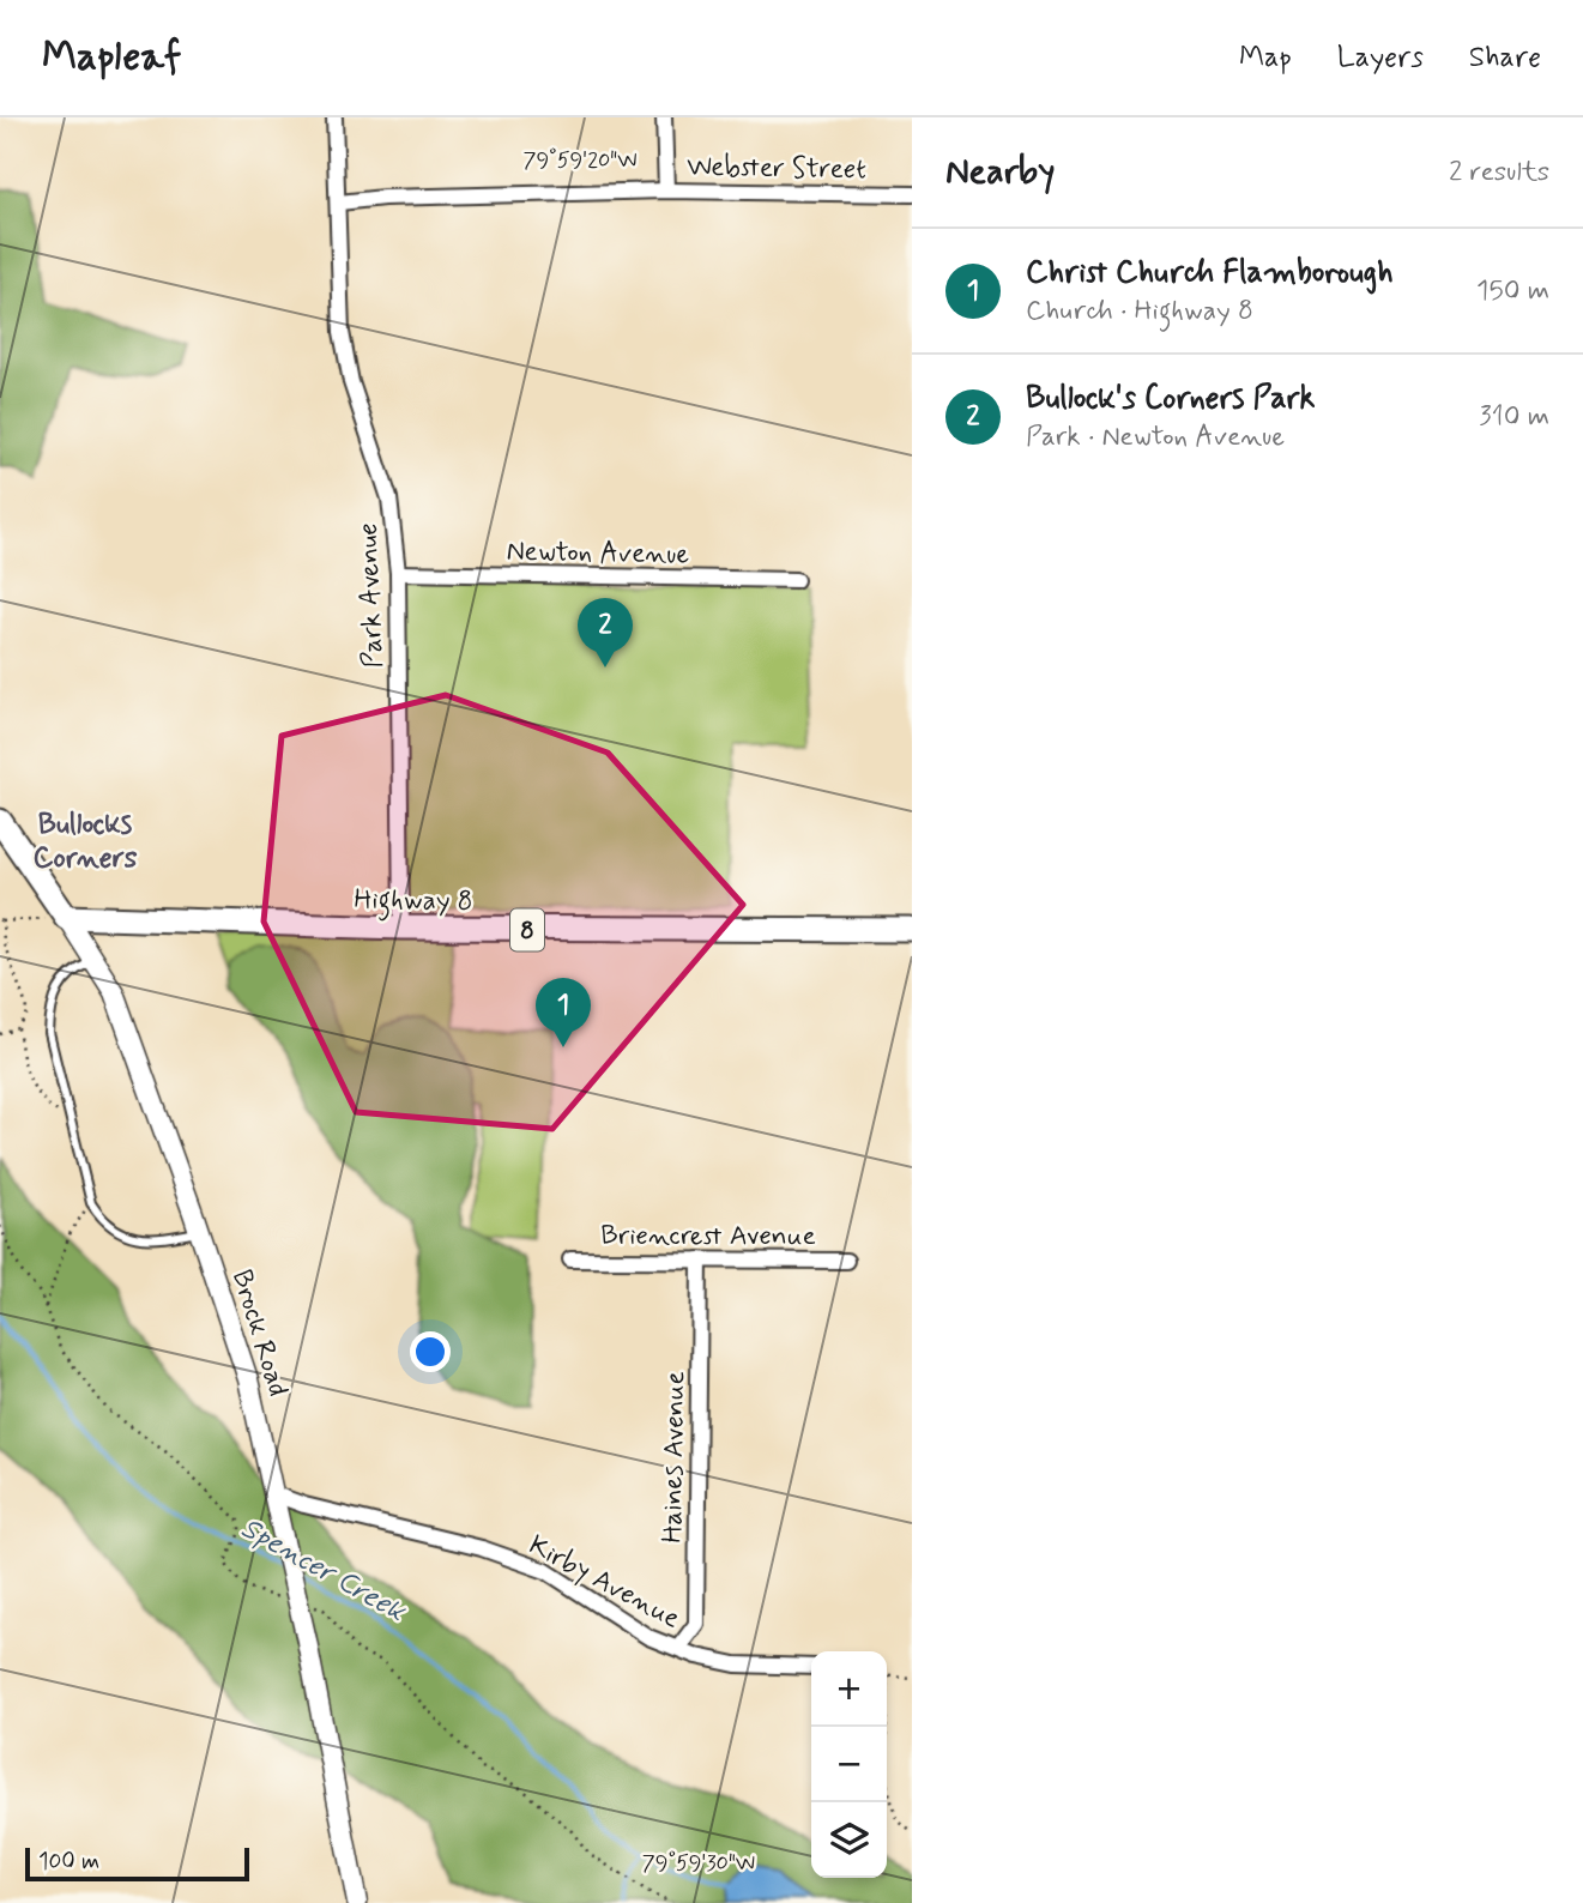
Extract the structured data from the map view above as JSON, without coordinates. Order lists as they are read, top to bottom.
{
  "streets": {
    "main road": ["Highway 8", "8", "Brock Road"],
    "street": [
      "Webster Street",
      "Newton Avenue",
      "Park Avenue",
      "Briencrest Avenue",
      "Haines Avenue",
      "Kirby Avenue"
    ]
  },
  "crossings": [
    ["Webster Street", "Park Avenue"],
    ["Newton Avenue", "Park Avenue"],
    ["Park Avenue", "Highway 8"],
    ["Highway 8", "Brock Road"],
    ["Briencrest Avenue", "Haines Avenue"],
    ["Brock Road", "Kirby Avenue"],
    ["Haines Avenue", "Kirby Avenue"]
  ],
  "districts": ["Bullocks Corners"],
  "water": ["Spencer Creek"],
  "scale_bar": "100 m",
  "page": {
    "header": "Mapleaf",
    "nav": ["Map", "Layers", "Share"],
    "heading": ["Nearby", "2 results"],
    "list": [
      {
        "mark": "1",
        "name": "Christ Church Flamborough",
        "note": "Church · Highway 8",
        "value": "150 m"
      },
      {
        "mark": "2",
        "name": "Bullock's Corners Park",
        "note": "Park · Newton Avenue",
        "value": "310 m"
      }
    ],
    "pins": ["2", "1"],
    "map_buttons": ["+", "−"],
    "scale": "100 m"
  },
  "coordinates": ["79°59'20\"W", "79°59'30\"W"]
}
